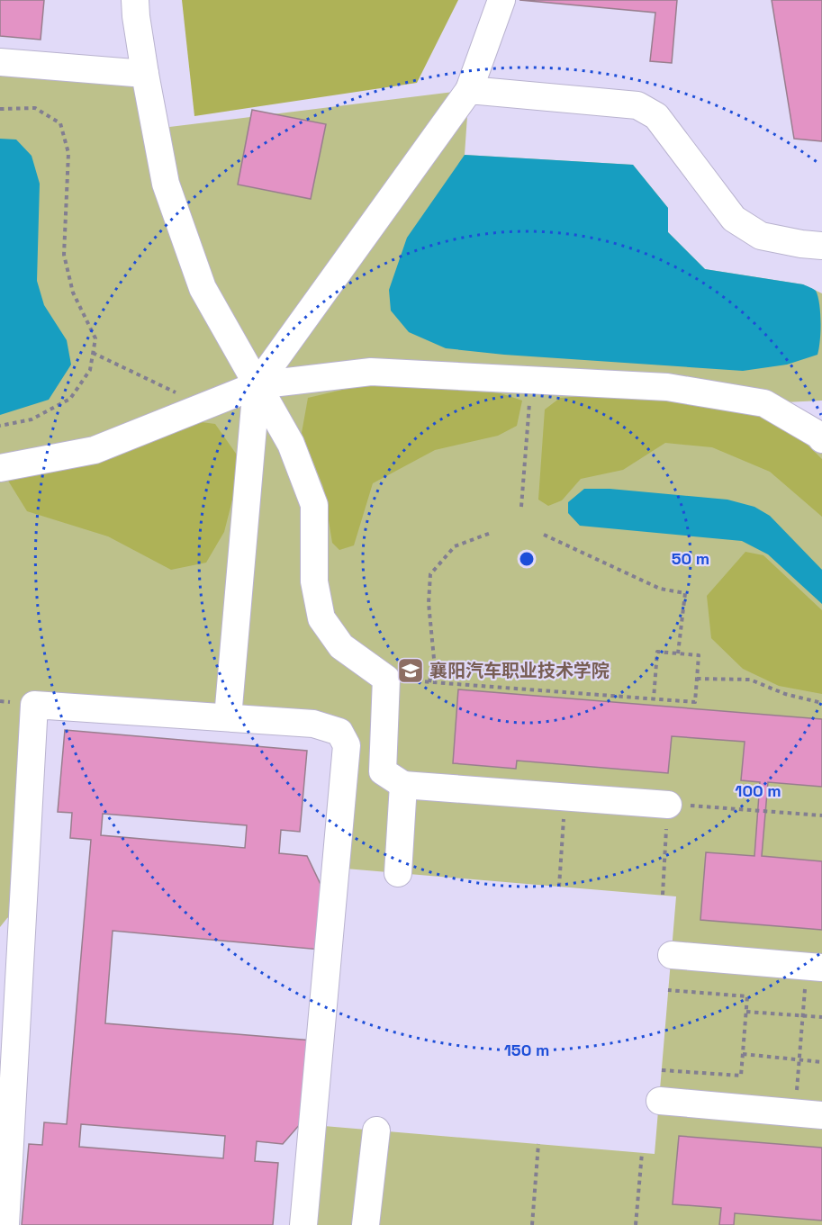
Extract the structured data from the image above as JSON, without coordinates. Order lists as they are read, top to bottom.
{
  "places": {
    "school or university": ["襄阳汽车职业技术学院"]
  },
  "rings": ["50 m", "100 m", "150 m"]
}
